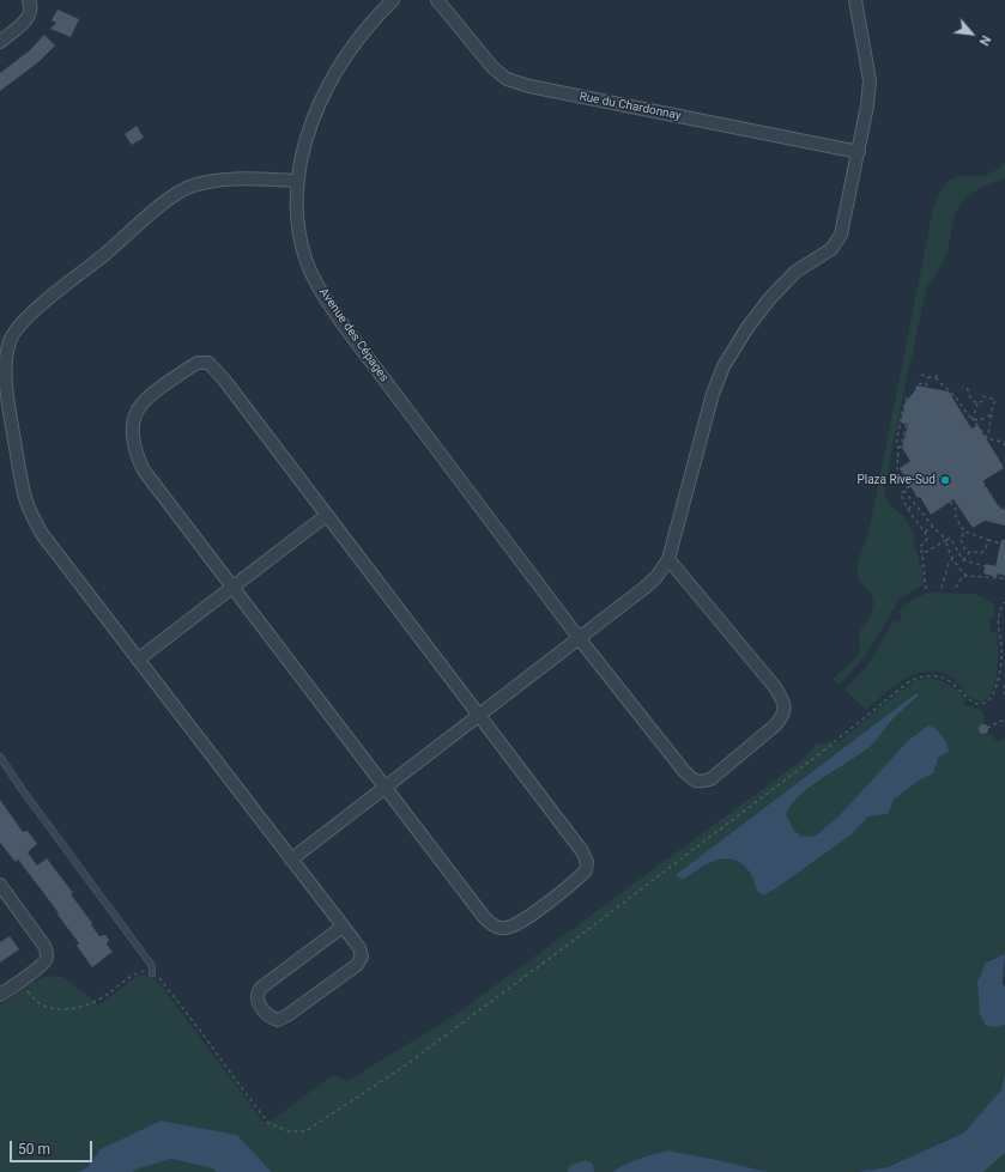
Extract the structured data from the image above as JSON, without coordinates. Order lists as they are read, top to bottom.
{
  "streets": {
    "street": ["Rue du Chardonnay", "Avenue des Cépages"]
  },
  "places": ["Plaza Rive-Sud"],
  "scale_bar": "50 m",
  "north": "bottom right"
}
